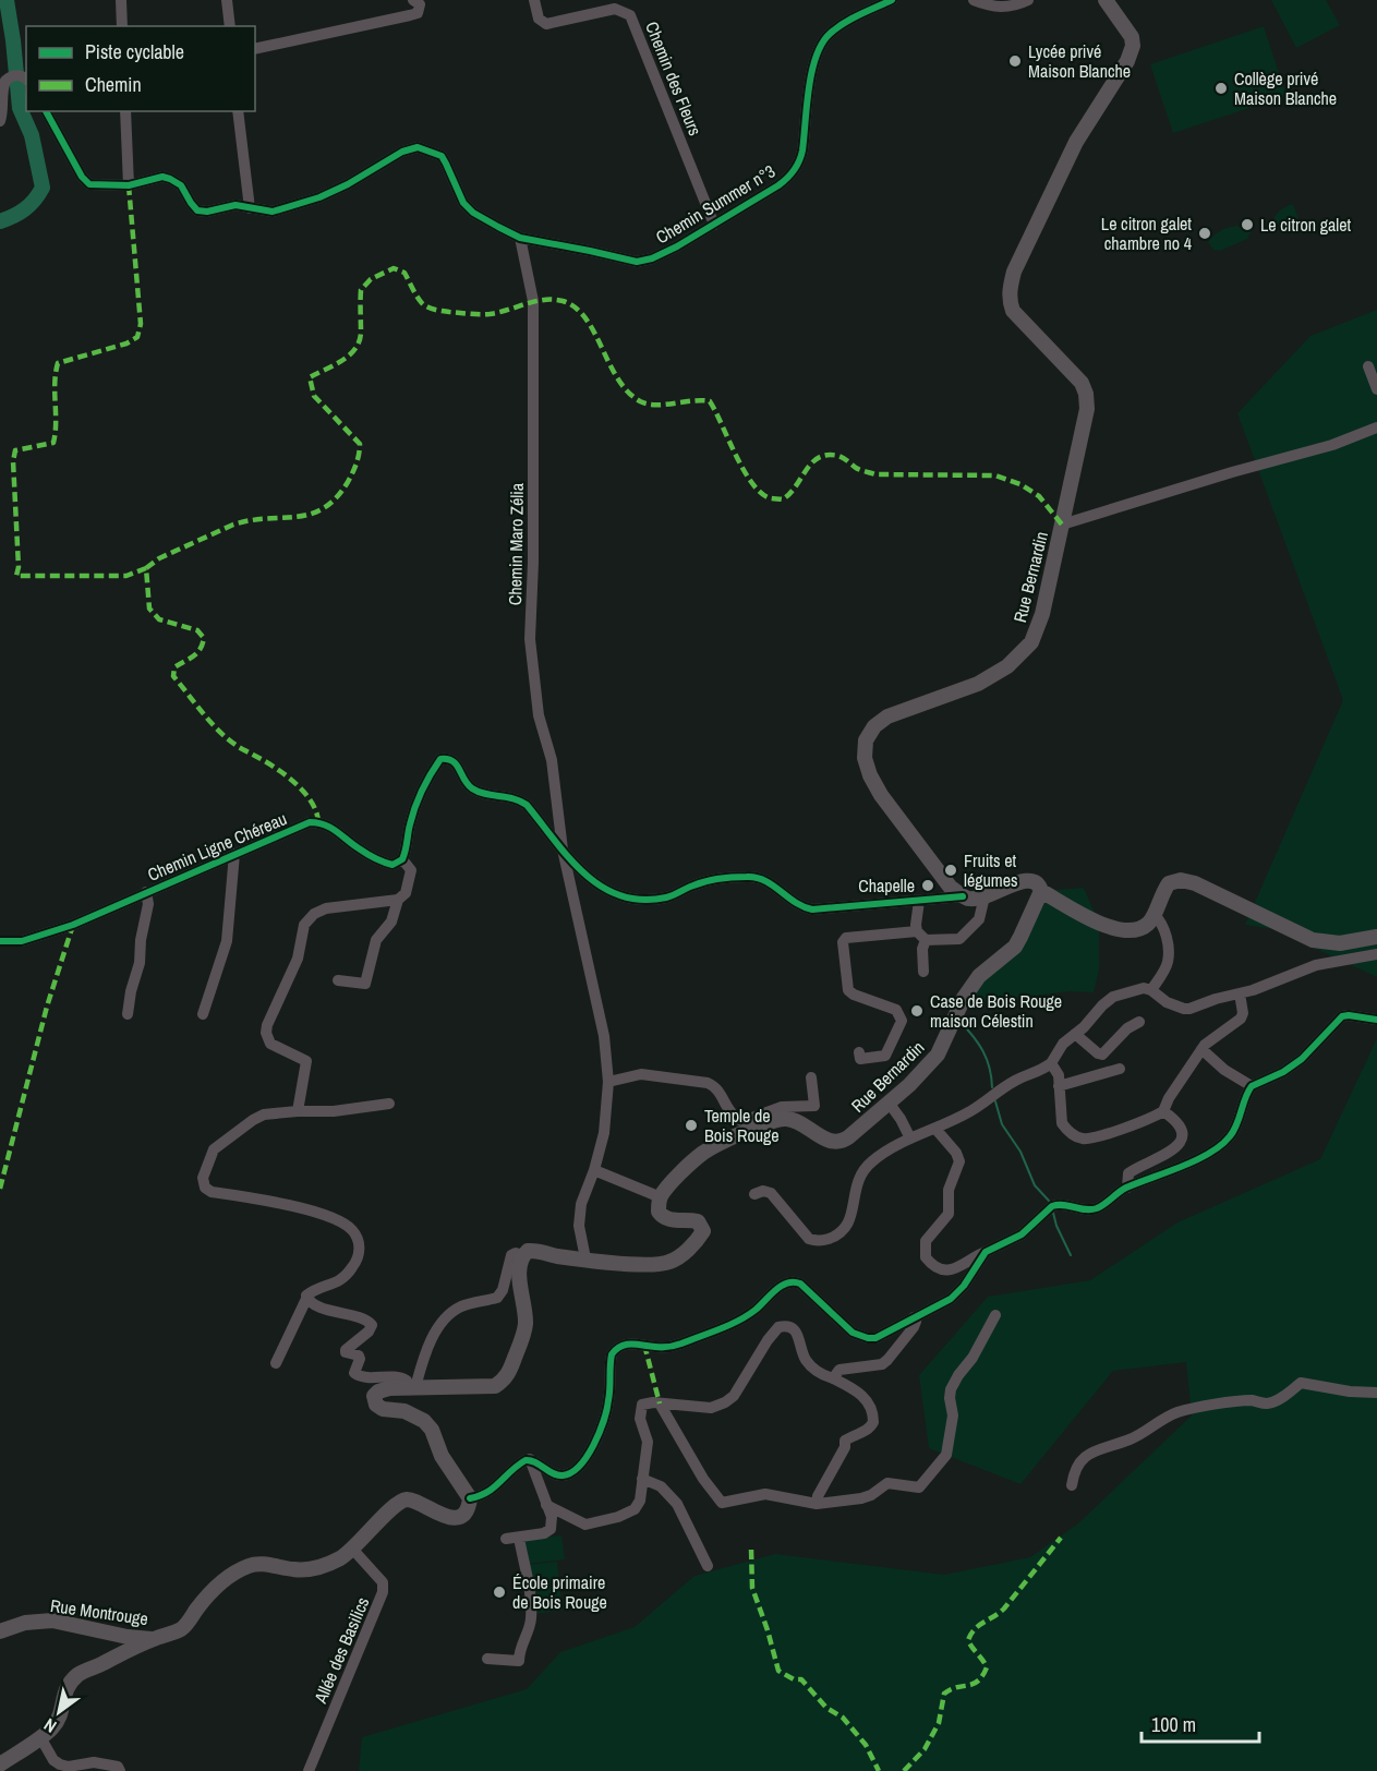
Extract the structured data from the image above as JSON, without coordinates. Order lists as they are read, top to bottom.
{
  "streets": {
    "main road": ["Rue Bernardin", "Rue Montrouge"],
    "street": [
      "Chemin des Fleurs",
      "Chemin Summer n°3",
      "Chemin Maro Zélia",
      "Chemin Ligne Chéreau",
      "Allée des Basilics"
    ]
  },
  "crossings": [
    ["Chemin des Fleurs", "Chemin Summer n°3"],
    ["Chemin Summer n°3", "Chemin Maro Zélia"],
    ["Rue Montrouge", "Allée des Basilics"]
  ],
  "places": [
    "Lycée privé Maison Blanche",
    "Collège privé Maison Blanche",
    "Le citron galet",
    "Le citron galet chambre no 4",
    "Fruits et légumes",
    "Chapelle",
    "Case de Bois Rouge maison Célestin",
    "Temple de Bois Rouge",
    "École primaire de Bois Rouge"
  ],
  "legend": ["Piste cyclable", "Chemin"],
  "scale_bar": "100 m",
  "north": "bottom left"
}
